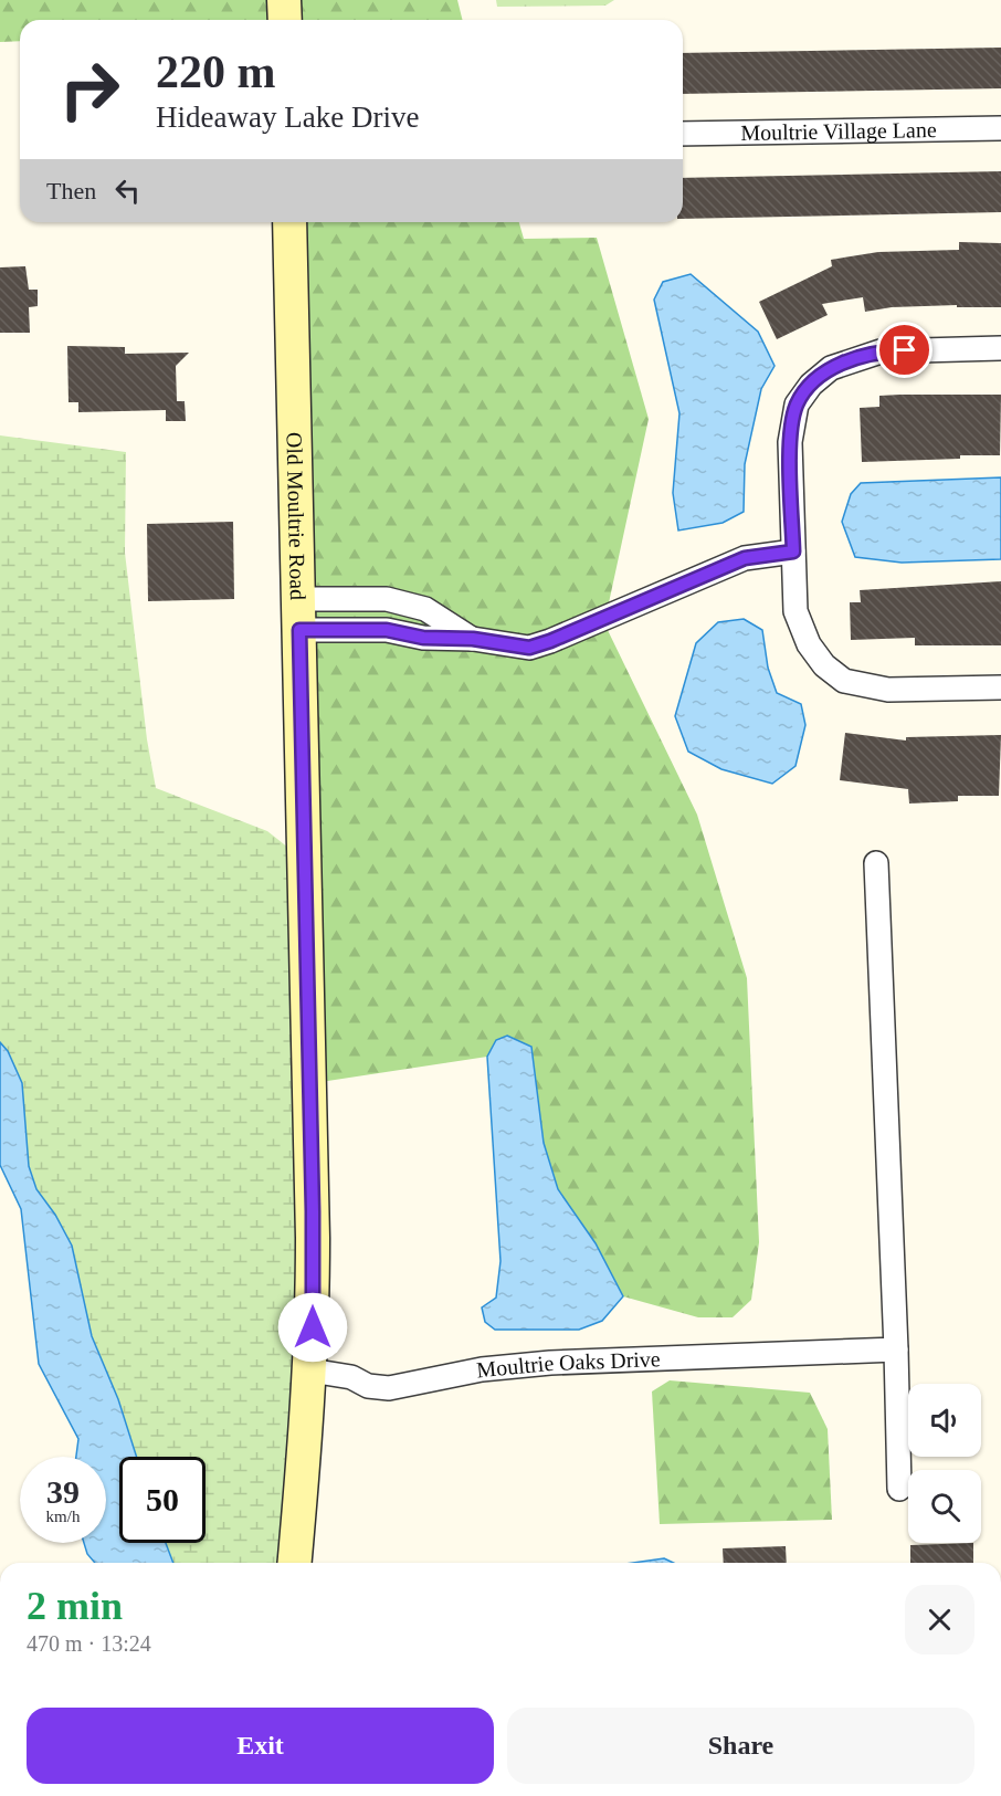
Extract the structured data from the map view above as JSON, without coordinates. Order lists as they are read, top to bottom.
{
  "streets": {
    "main road": ["Old Moultrie Road"],
    "street": ["Moultrie Village Lane", "Moultrie Oaks Drive"]
  },
  "crossings": [
    ["Old Moultrie Road", "Moultrie Oaks Drive"]
  ],
  "page": {
    "turn": ["220 m", "Hideaway Lake Drive"],
    "then": "Then",
    "speed": "39 km/h",
    "limit": "50",
    "heading": ["2 min", "470 m · 13:24"],
    "buttons": ["Exit", "Share"]
  }
}
